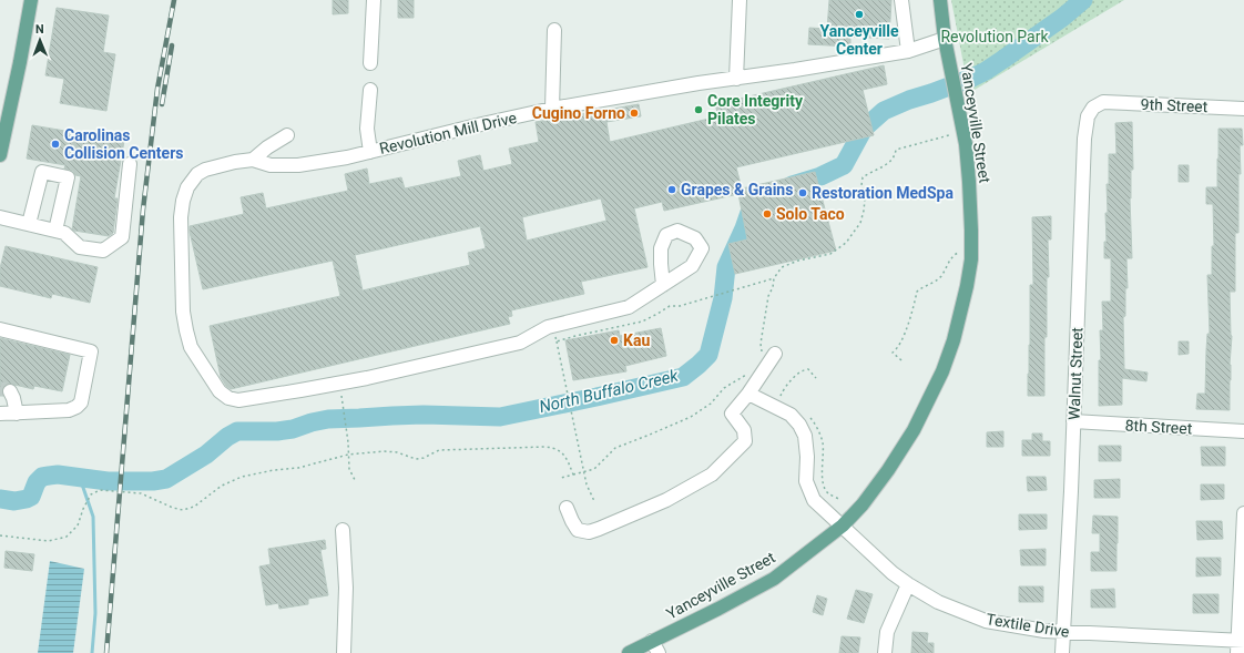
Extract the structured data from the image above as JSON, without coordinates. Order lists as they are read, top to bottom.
{
  "streets": {
    "main road": ["Yanceyville Street"],
    "street": [
      "9th Street",
      "Revolution Mill Drive",
      "Walnut Street",
      "8th Street",
      "Textile Drive"
    ]
  },
  "crossings": [
    ["9th Street", "Walnut Street"],
    ["Yanceyville Street", "Revolution Mill Drive"],
    ["Yanceyville Street", "Textile Drive"],
    ["Walnut Street", "8th Street"],
    ["Walnut Street", "Textile Drive"]
  ],
  "water": ["North Buffalo Creek"],
  "parks": ["Revolution Park"],
  "places": [
    "Yanceyville Center",
    "Core Integrity Pilates",
    "Cugino Forno",
    "Carolinas Collision Centers",
    "Grapes & Grains",
    "Restoration MedSpa",
    "Solo Taco",
    "Kau"
  ],
  "north": "top"
}
